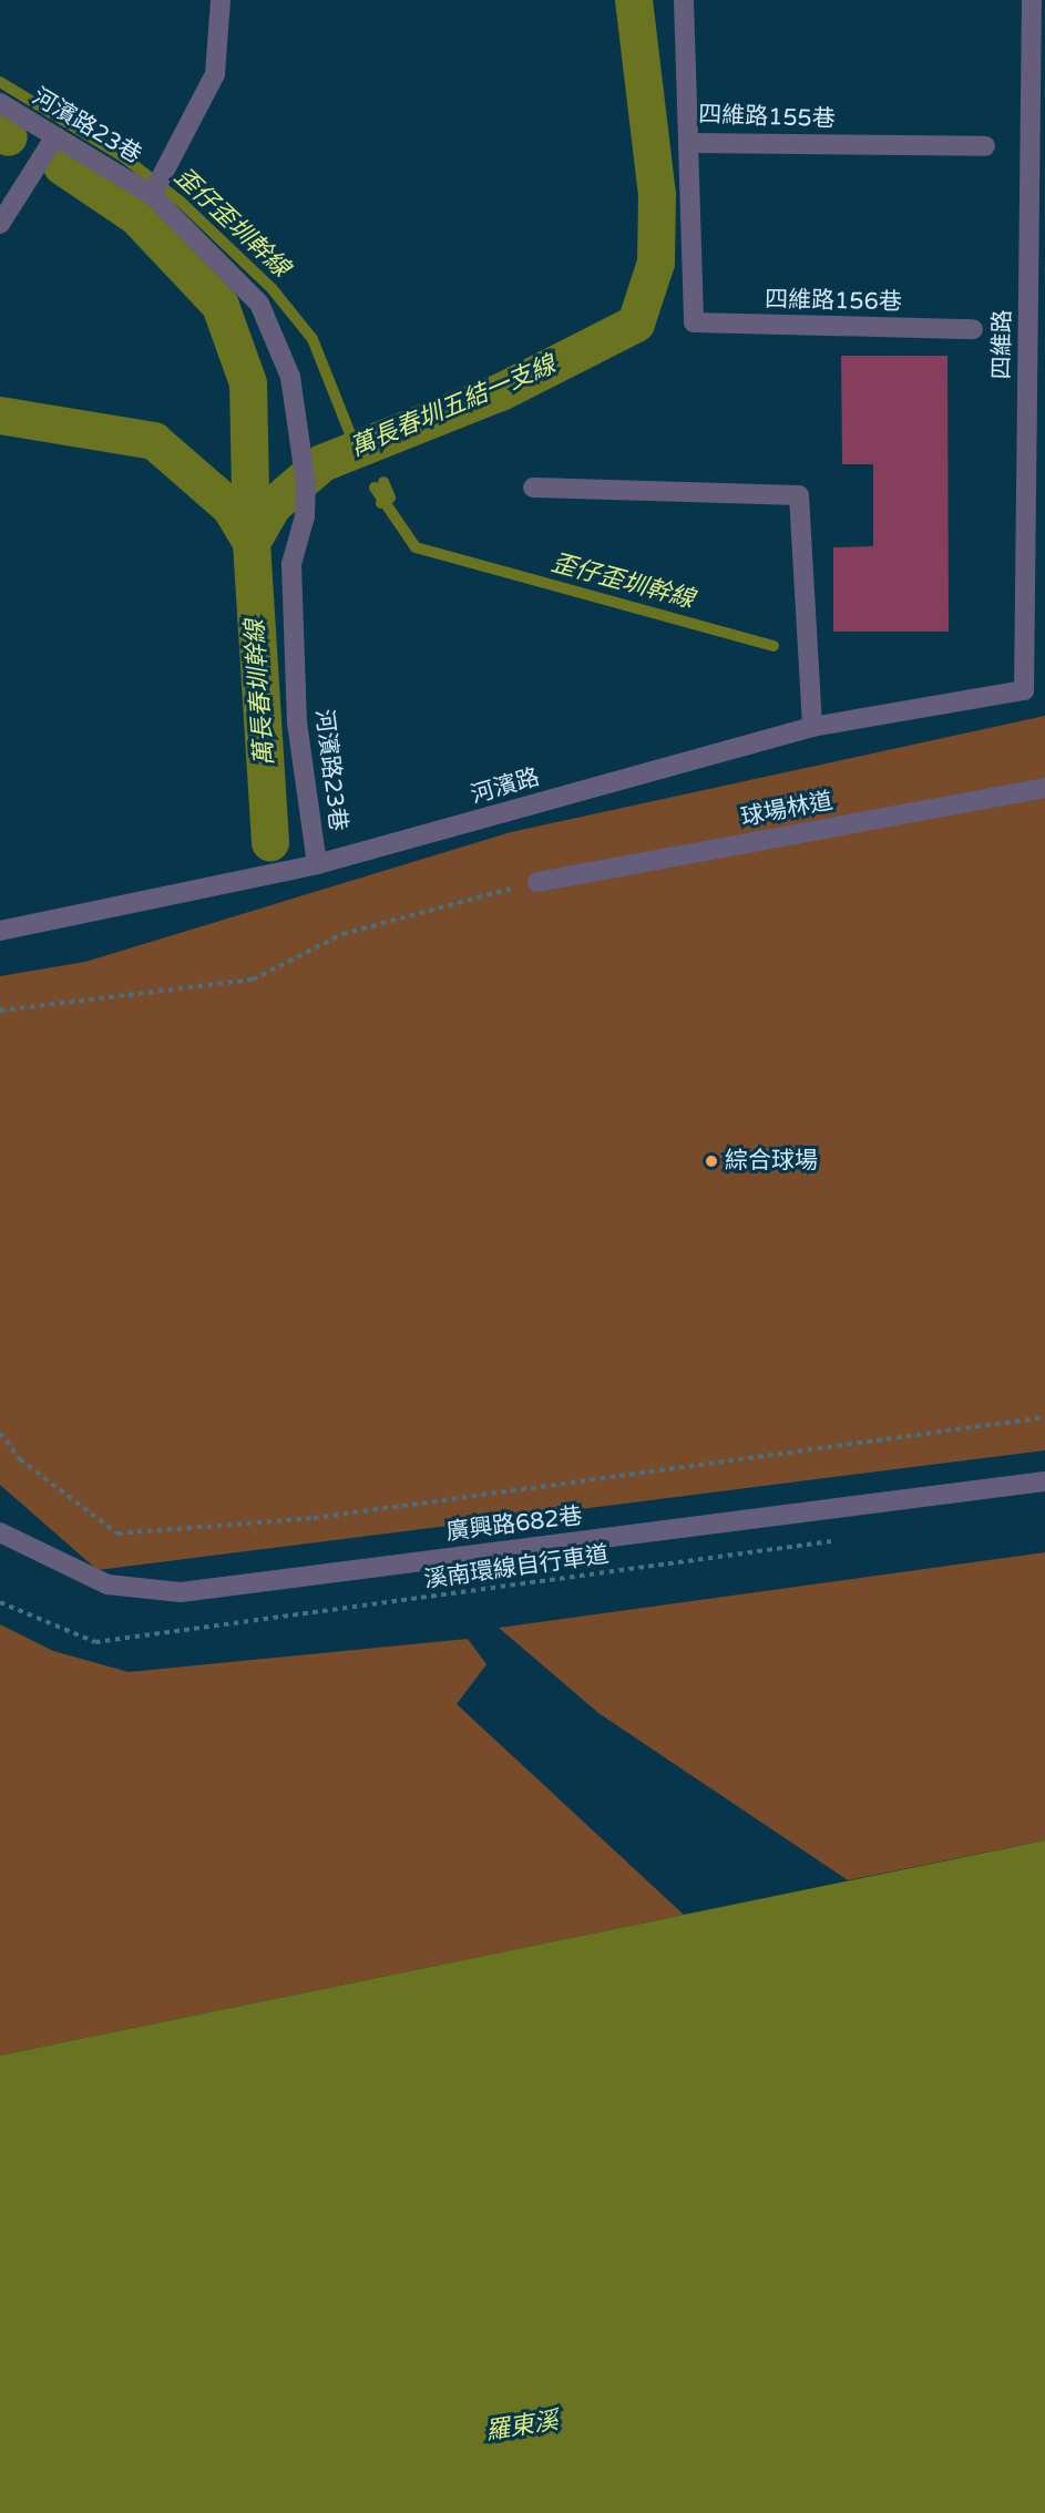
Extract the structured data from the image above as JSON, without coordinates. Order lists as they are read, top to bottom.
{
  "streets": {
    "street": [
      "四維路155巷",
      "河濱路23巷",
      "四維路156巷",
      "四維路",
      "河濱路",
      "球場林道",
      "廣興路682巷"
    ],
    "path": ["溪南環線自行車道"]
  },
  "crossings": [
    ["四維路155巷", "四維路156巷"],
    ["河濱路23巷", "河濱路"],
    ["四維路", "河濱路"]
  ],
  "water": [
    "歪仔歪圳幹線",
    "萬長春圳五結一支線",
    "萬長春圳幹線",
    "羅東溪"
  ],
  "places": ["綜合球場"]
}
